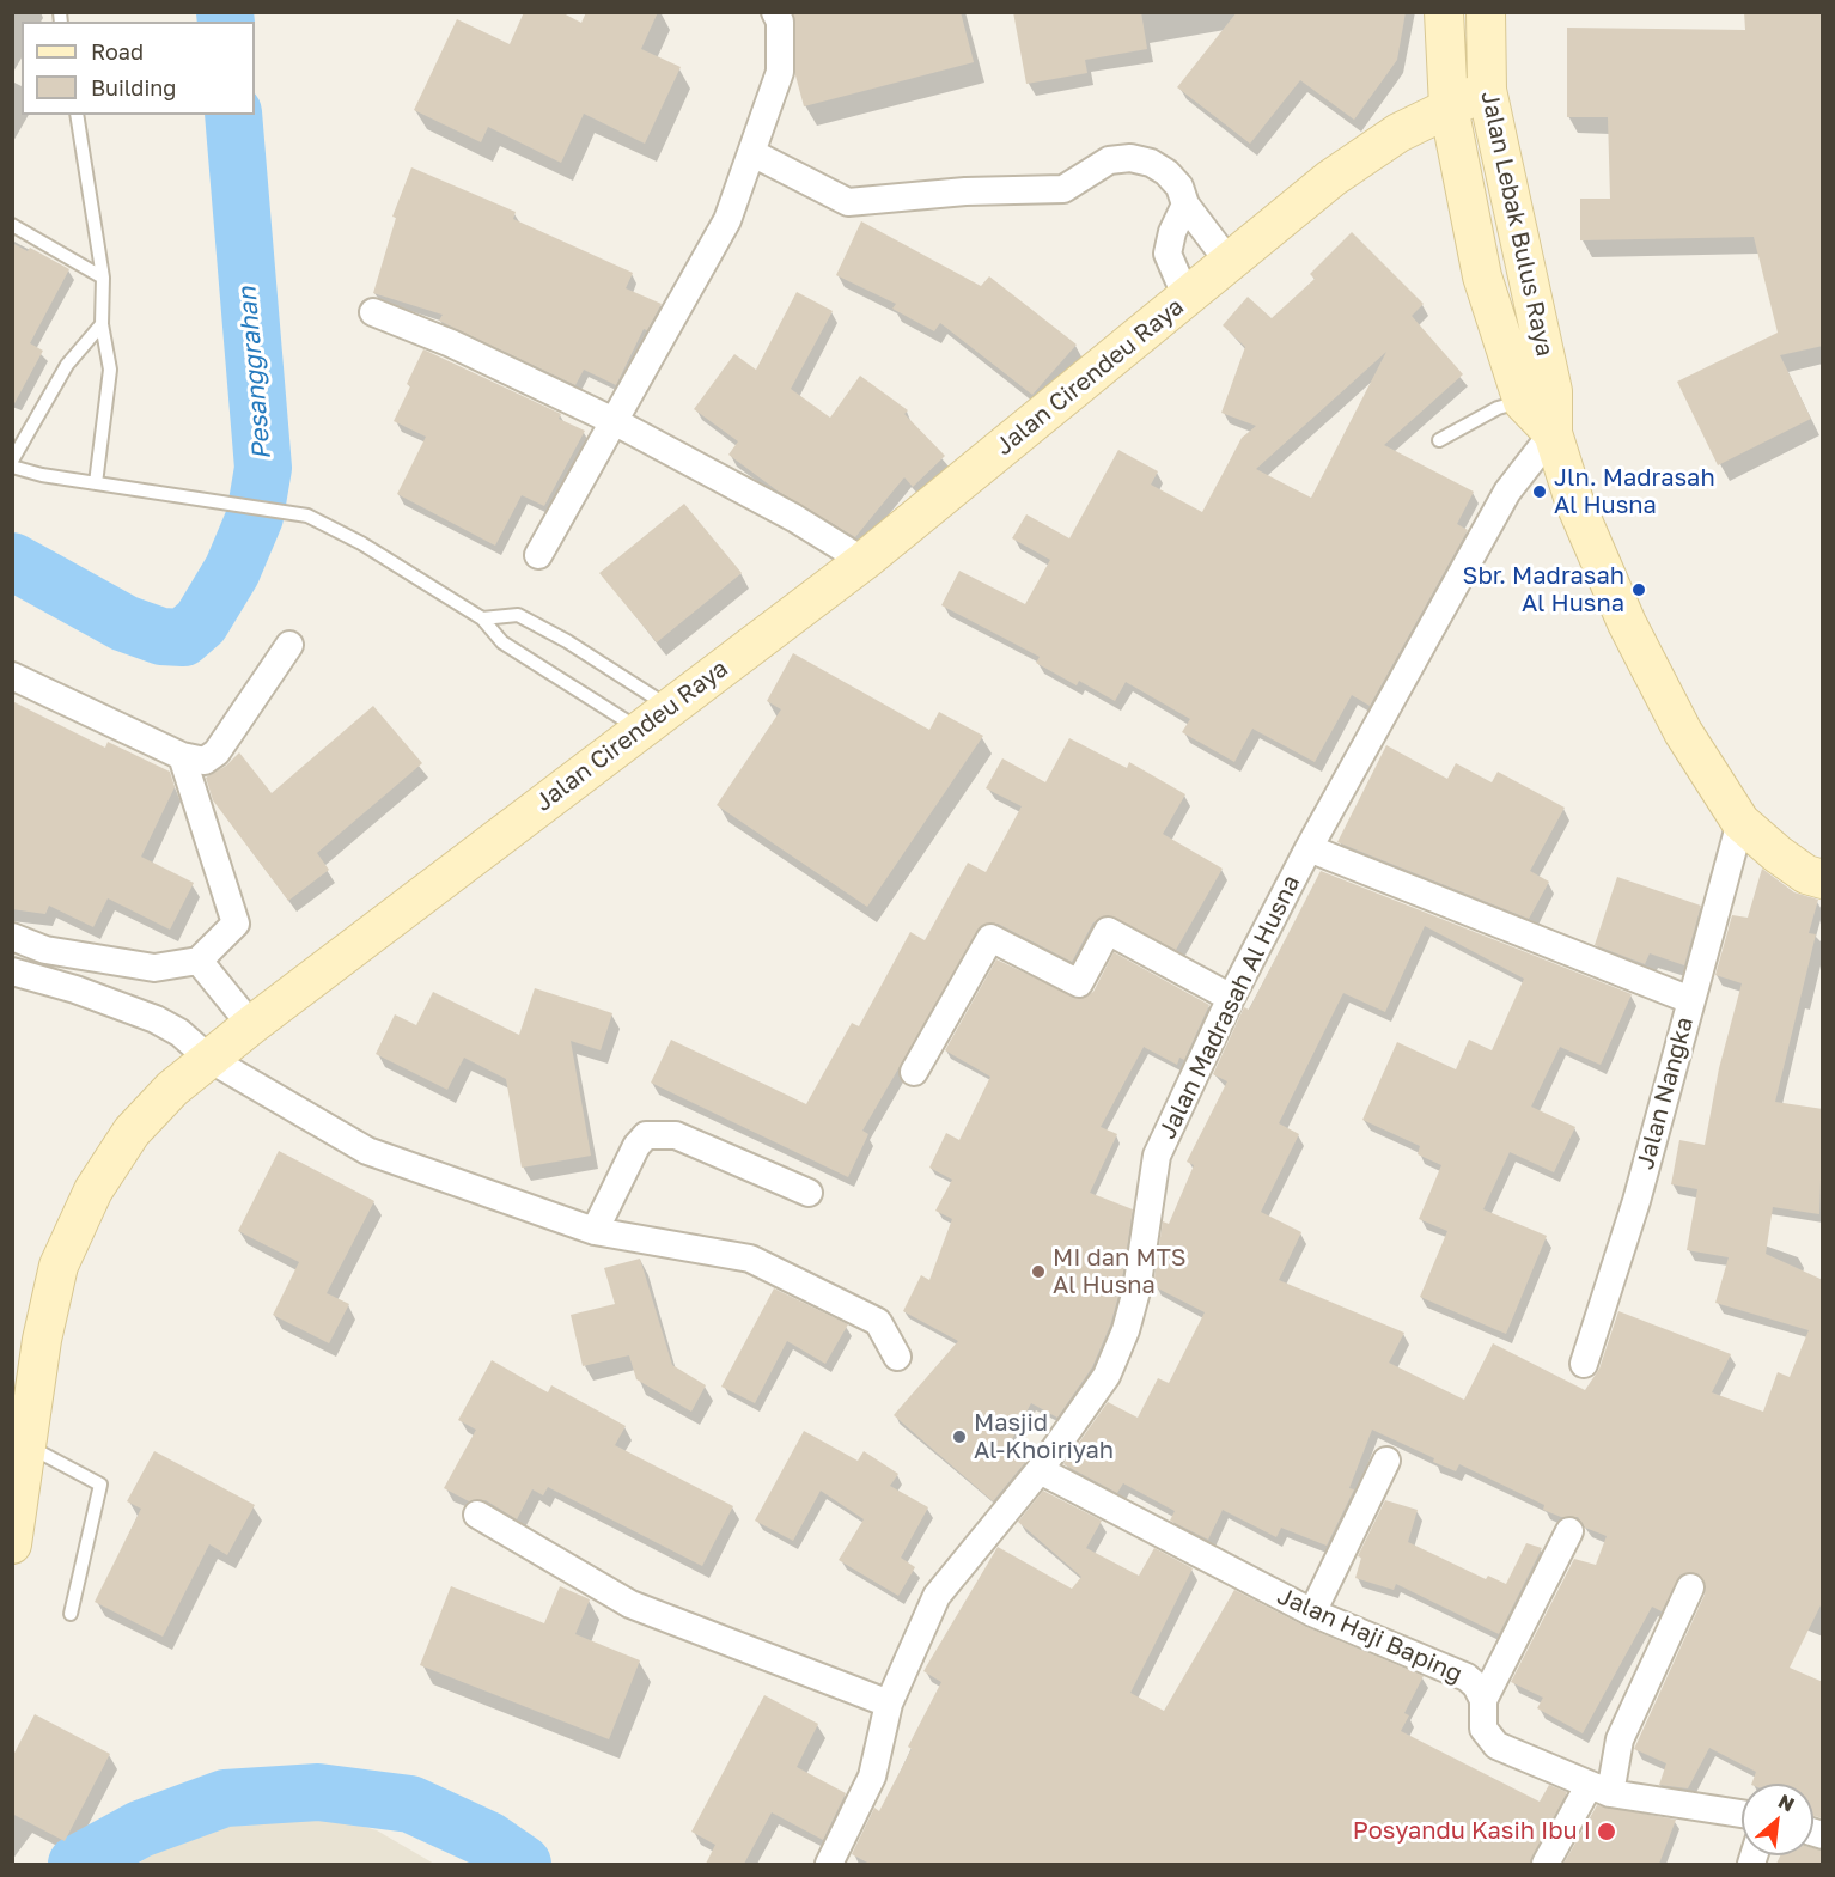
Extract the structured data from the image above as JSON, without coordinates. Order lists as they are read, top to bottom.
{
  "streets": {
    "main road": ["Jalan Lebak Bulus Raya", "Jalan Cirendeu Raya"],
    "street": ["Jalan Madrasah Al Husna", "Jalan Nangka", "Jalan Haji Baping"]
  },
  "crossings": [
    ["Jalan Lebak Bulus Raya", "Jalan Cirendeu Raya"],
    ["Jalan Lebak Bulus Raya", "Jalan Madrasah Al Husna"],
    ["Jalan Lebak Bulus Raya", "Jalan Nangka"],
    ["Jalan Madrasah Al Husna", "Jalan Haji Baping"]
  ],
  "water": ["Pesanggrahan"],
  "places": [
    "Jln. Madrasah Al Husna",
    "Sbr. Madrasah Al Husna",
    "MI dan MTS Al Husna",
    "Masjid Al-Khoiriyah",
    "Posyandu Kasih Ibu I"
  ],
  "legend": ["Road", "Building"],
  "north": "top right"
}
